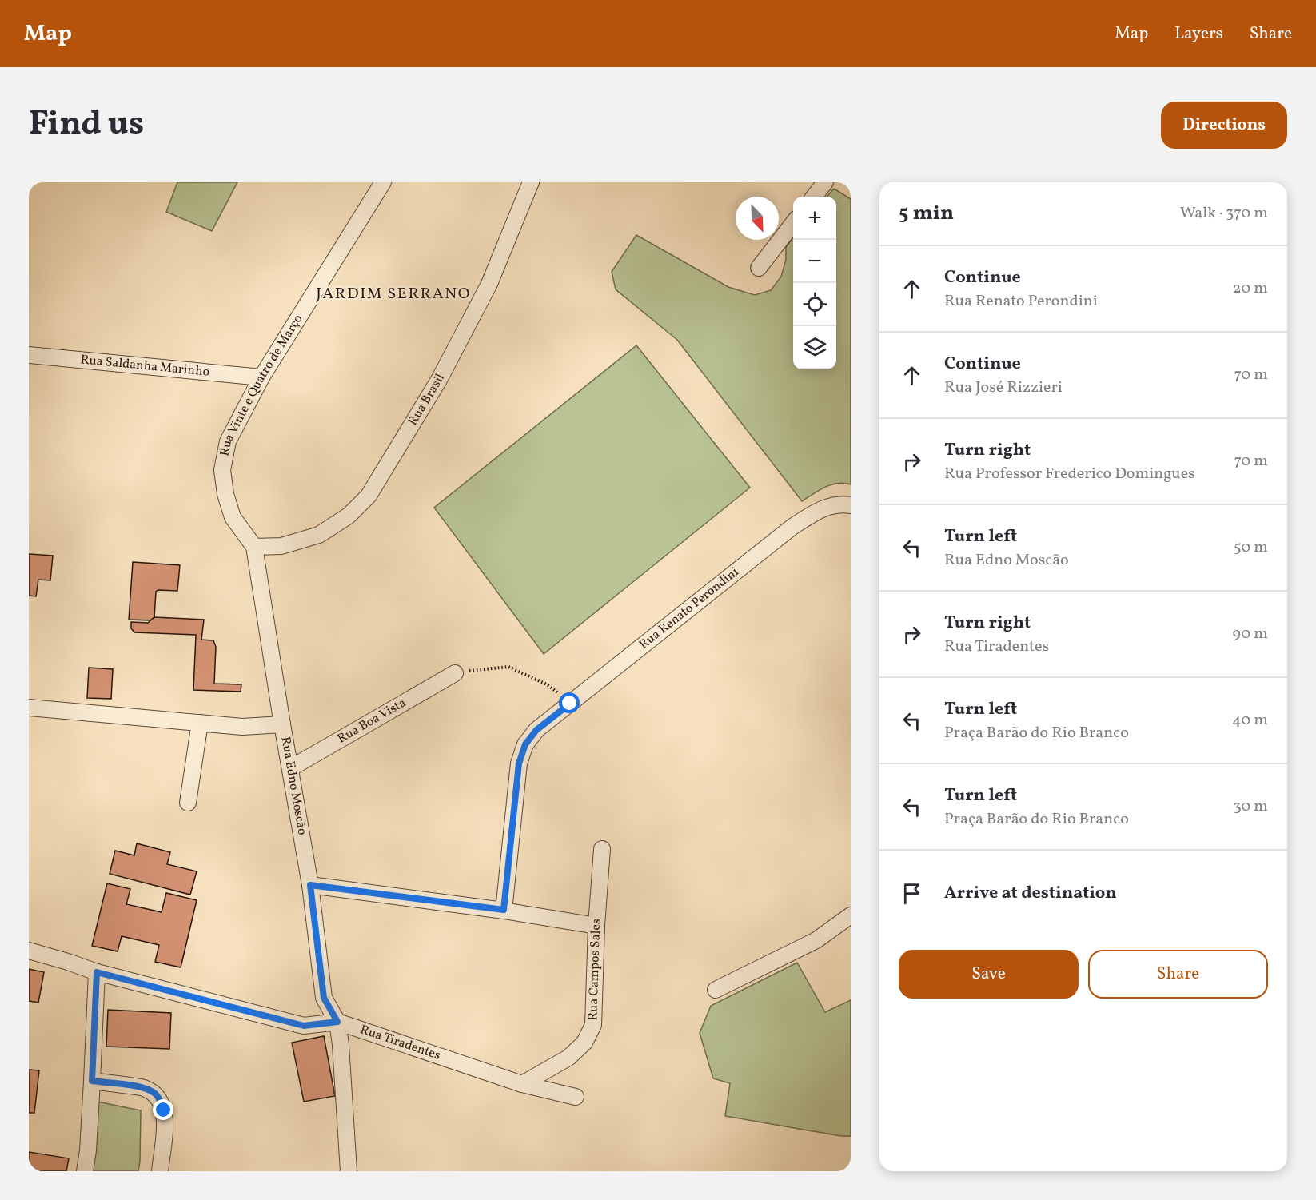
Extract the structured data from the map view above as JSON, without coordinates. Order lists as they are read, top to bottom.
{
  "streets": {
    "street": [
      "Rua Saldanha Marinho",
      "Rua Vinte e Quatro de Março",
      "Rua Brasil",
      "Rua Renato Perondini",
      "Rua Boa Vista",
      "Rua Edno Moscão",
      "Rua Campos Sales",
      "Rua Tiradentes"
    ]
  },
  "crossings": [
    ["Rua Saldanha Marinho", "Rua Vinte e Quatro de Março"],
    ["Rua Vinte e Quatro de Março", "Rua Brasil"],
    ["Rua Vinte e Quatro de Março", "Rua Edno Moscão"],
    ["Rua Brasil", "Rua Edno Moscão"],
    ["Rua Boa Vista", "Rua Edno Moscão"],
    ["Rua Edno Moscão", "Rua Tiradentes"],
    ["Rua Campos Sales", "Rua Tiradentes"]
  ],
  "districts": ["JARDIM SERRANO"],
  "north": "bottom right",
  "page": {
    "header": "Map",
    "nav": ["Map", "Layers", "Share"],
    "title": "Find us",
    "buttons": [
      "Directions",
      ["Save", "Share"]
    ],
    "heading": ["5 min", "Walk · 370 m"],
    "map_buttons": ["+", "−"],
    "list": [
      ["Continue", "Rua Renato Perondini", "20 m"],
      ["Continue", "Rua José Rizzieri", "70 m"],
      ["Turn right", "Rua Professor Frederico Domingues", "70 m"],
      ["Turn left", "Rua Edno Moscão", "50 m"],
      ["Turn right", "Rua Tiradentes", "90 m"],
      ["Turn left", "Praça Barão do Rio Branco", "40 m"],
      ["Turn left", "Praça Barão do Rio Branco", "30 m"],
      "Arrive at destination"
    ]
  }
}
